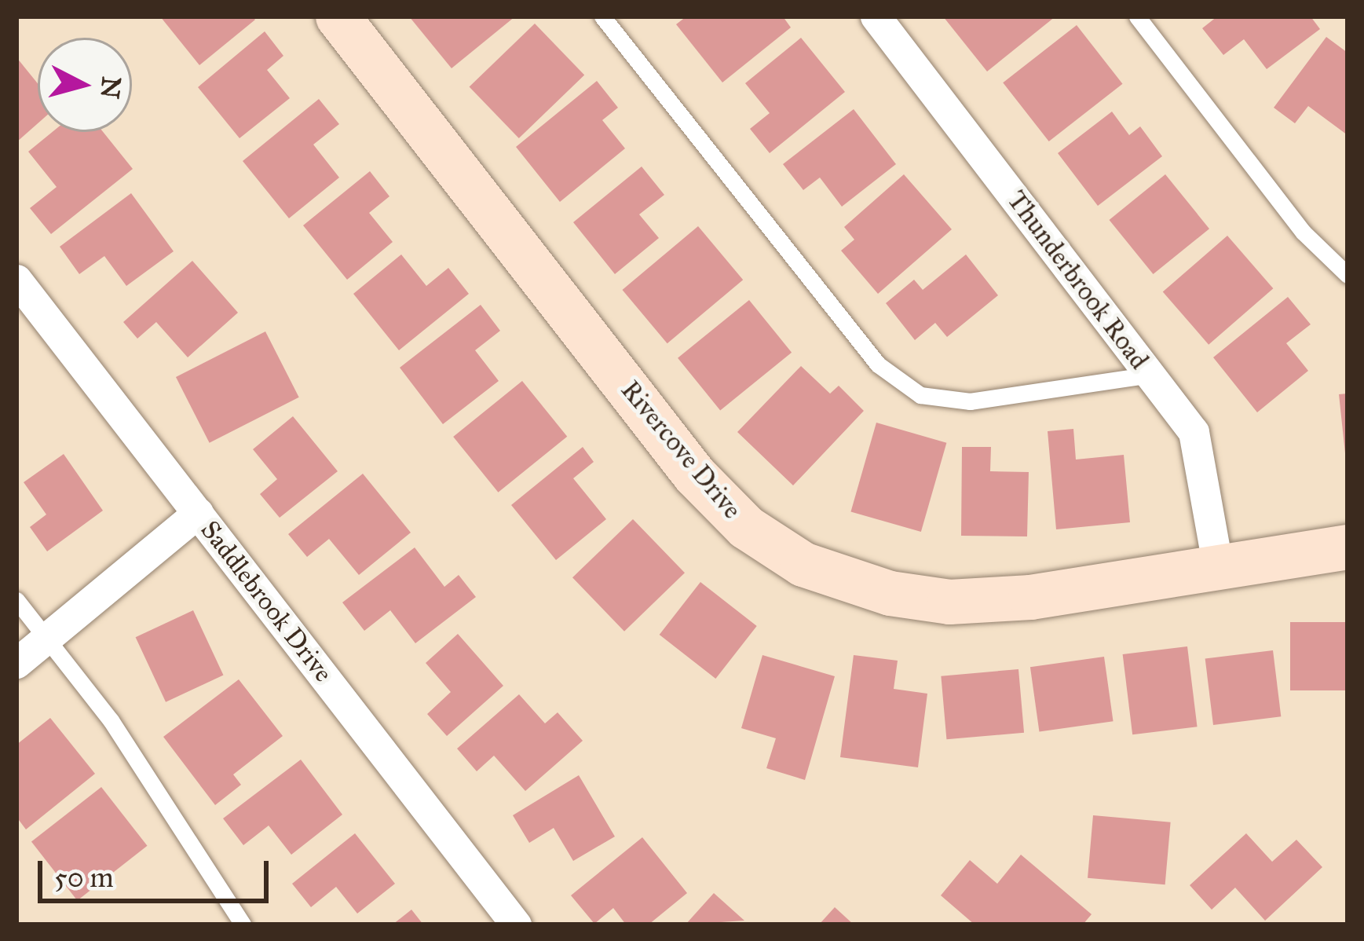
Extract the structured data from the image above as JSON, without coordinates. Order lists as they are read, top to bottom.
{
  "streets": {
    "street": ["Thunderbrook Road", "Rivercove Drive", "Saddlebrook Drive"]
  },
  "crossings": [
    ["Thunderbrook Road", "Rivercove Drive"]
  ],
  "scale_bar": "50 m",
  "north": "right"
}
